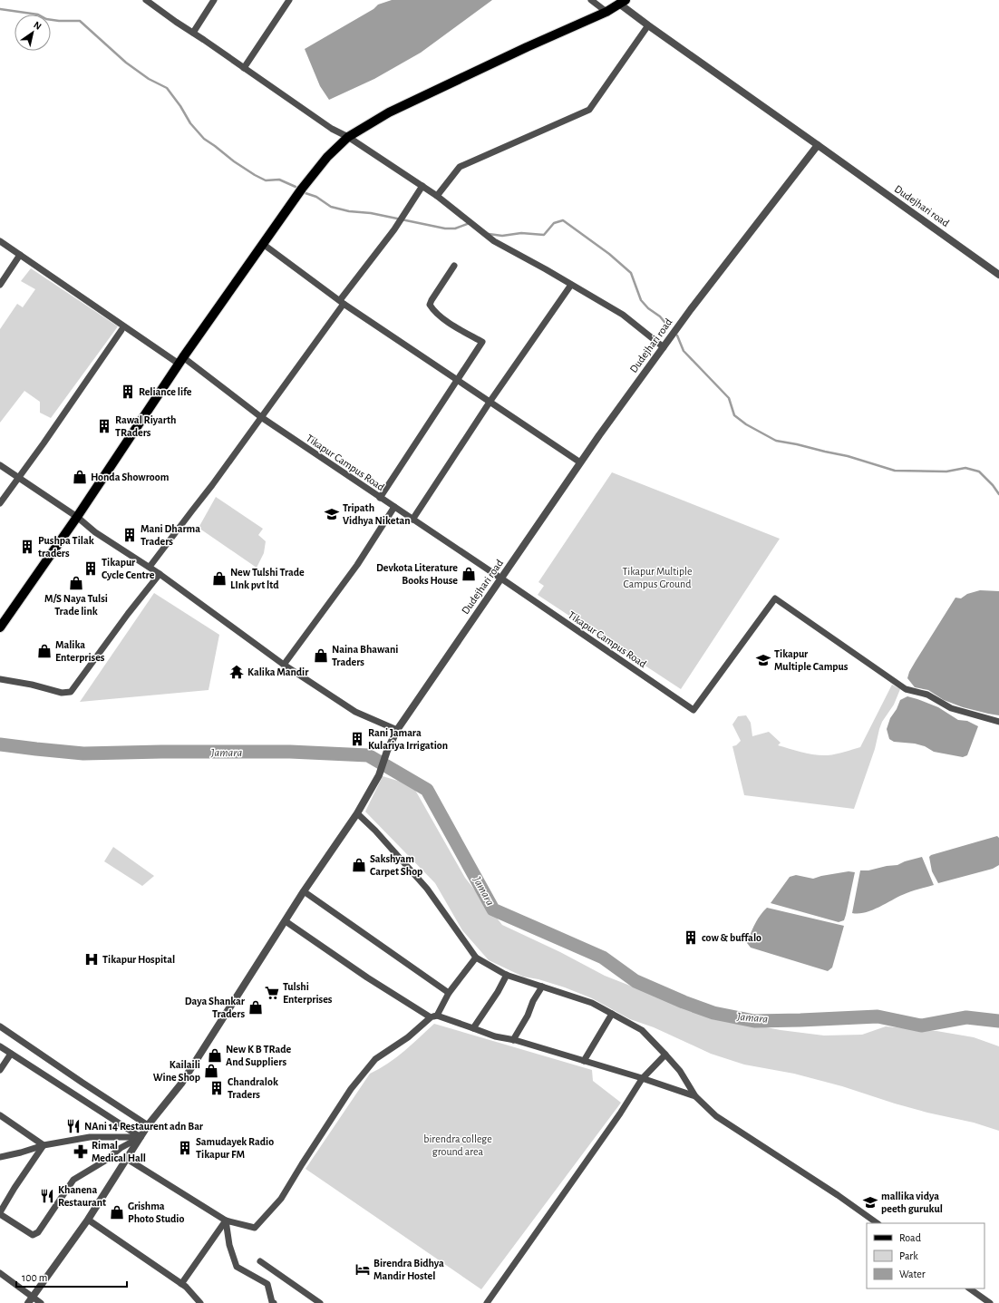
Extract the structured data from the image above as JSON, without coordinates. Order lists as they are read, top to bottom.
{
  "streets": {
    "street": ["Dudejhari road", "Tikapur Campus Road"]
  },
  "crossings": [
    ["Dudejhari road", "Tikapur Campus Road"]
  ],
  "water": ["Jamara"],
  "parks": ["Tikapur Multiple Campus Ground", "birendra college ground area"],
  "places": {
    "building": [
      "Reliance life",
      "Rawal Riyarth TRaders",
      "Mani Dharma Traders",
      "Pushpa Tilak traders",
      "Tikapur Cycle Centre",
      "Rani Jamara Kulariya Irrigation",
      "cow & buffalo",
      "Chandralok Traders",
      "Samudayek Radio Tikapur FM"
    ],
    "shop": [
      "Honda Showroom",
      "Devkota Literature Books House",
      "New Tulshi Trade LInk pvt ltd",
      "M/S Naya Tulsi Trade link",
      "Malika Enterprises",
      "Naina Bhawani Traders",
      "Sakshyam Carpet Shop",
      "Daya Shankar Traders",
      "New K B TRade And Suppliers",
      "Kailaili Wine Shop",
      "Grishma Photo Studio"
    ],
    "school or university": ["Tripath Vidhya Niketan", "Tikapur Multiple Campus", "mallika vidya peeth gurukul"],
    "temple": ["Kalika Mandir"],
    "hospital": ["Tikapur Hospital"],
    "supermarket": ["Tulshi Enterprises"],
    "restaurant": ["NAni 14 Restaurent adn Bar", "Khanena Restaurant"],
    "pharmacy": ["Rimal Medical Hall"],
    "hotel": ["Birendra Bidhya Mandir Hostel"]
  },
  "legend": ["Road", "Park", "Water"],
  "scale_bar": "100 m",
  "north": "top right"
}
